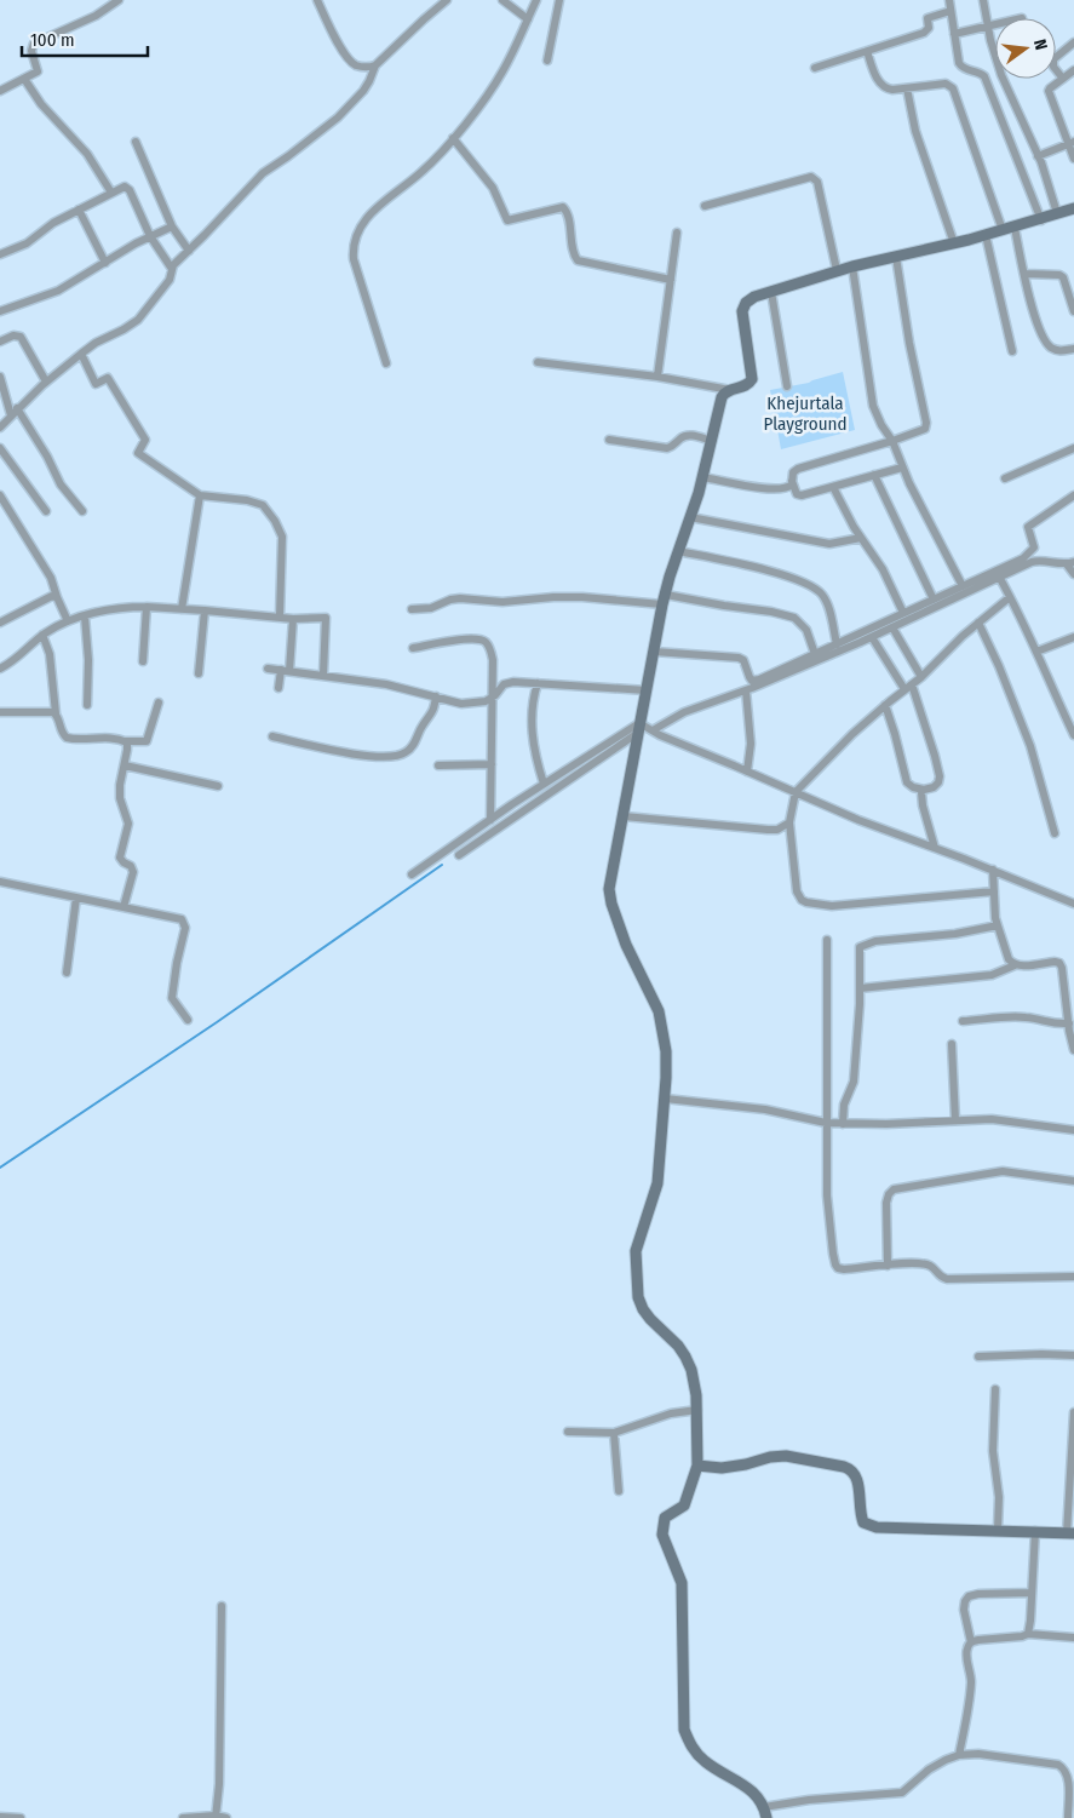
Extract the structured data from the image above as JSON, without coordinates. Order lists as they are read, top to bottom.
{
  "parks": ["Khejurtala Playground"],
  "scale_bar": "100 m",
  "north": "right"
}
